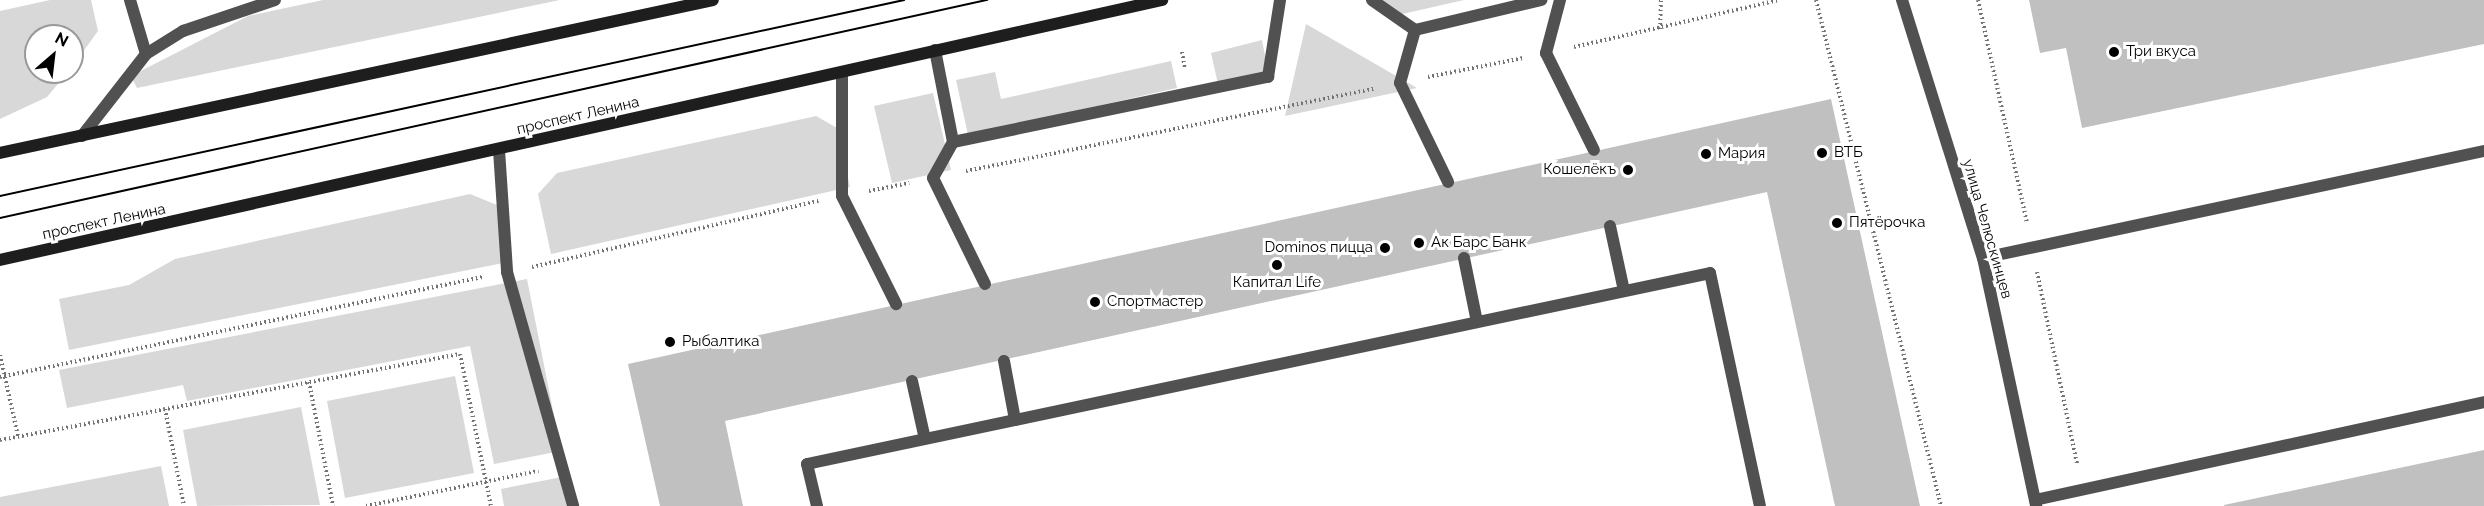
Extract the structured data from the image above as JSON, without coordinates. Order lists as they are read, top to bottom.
{
  "streets": {
    "main road": ["проспект Ленина"],
    "street": ["улица Челюскинцев"]
  },
  "places": [
    "Три вкуса",
    "ВТБ",
    "Мария",
    "Кошелёкъ",
    "Пятёрочка",
    "Ак Барс Банк",
    "Dominos пицца",
    "Капитал Life",
    "Спортмастер",
    "Рыбалтика"
  ],
  "north": "top right"
}
